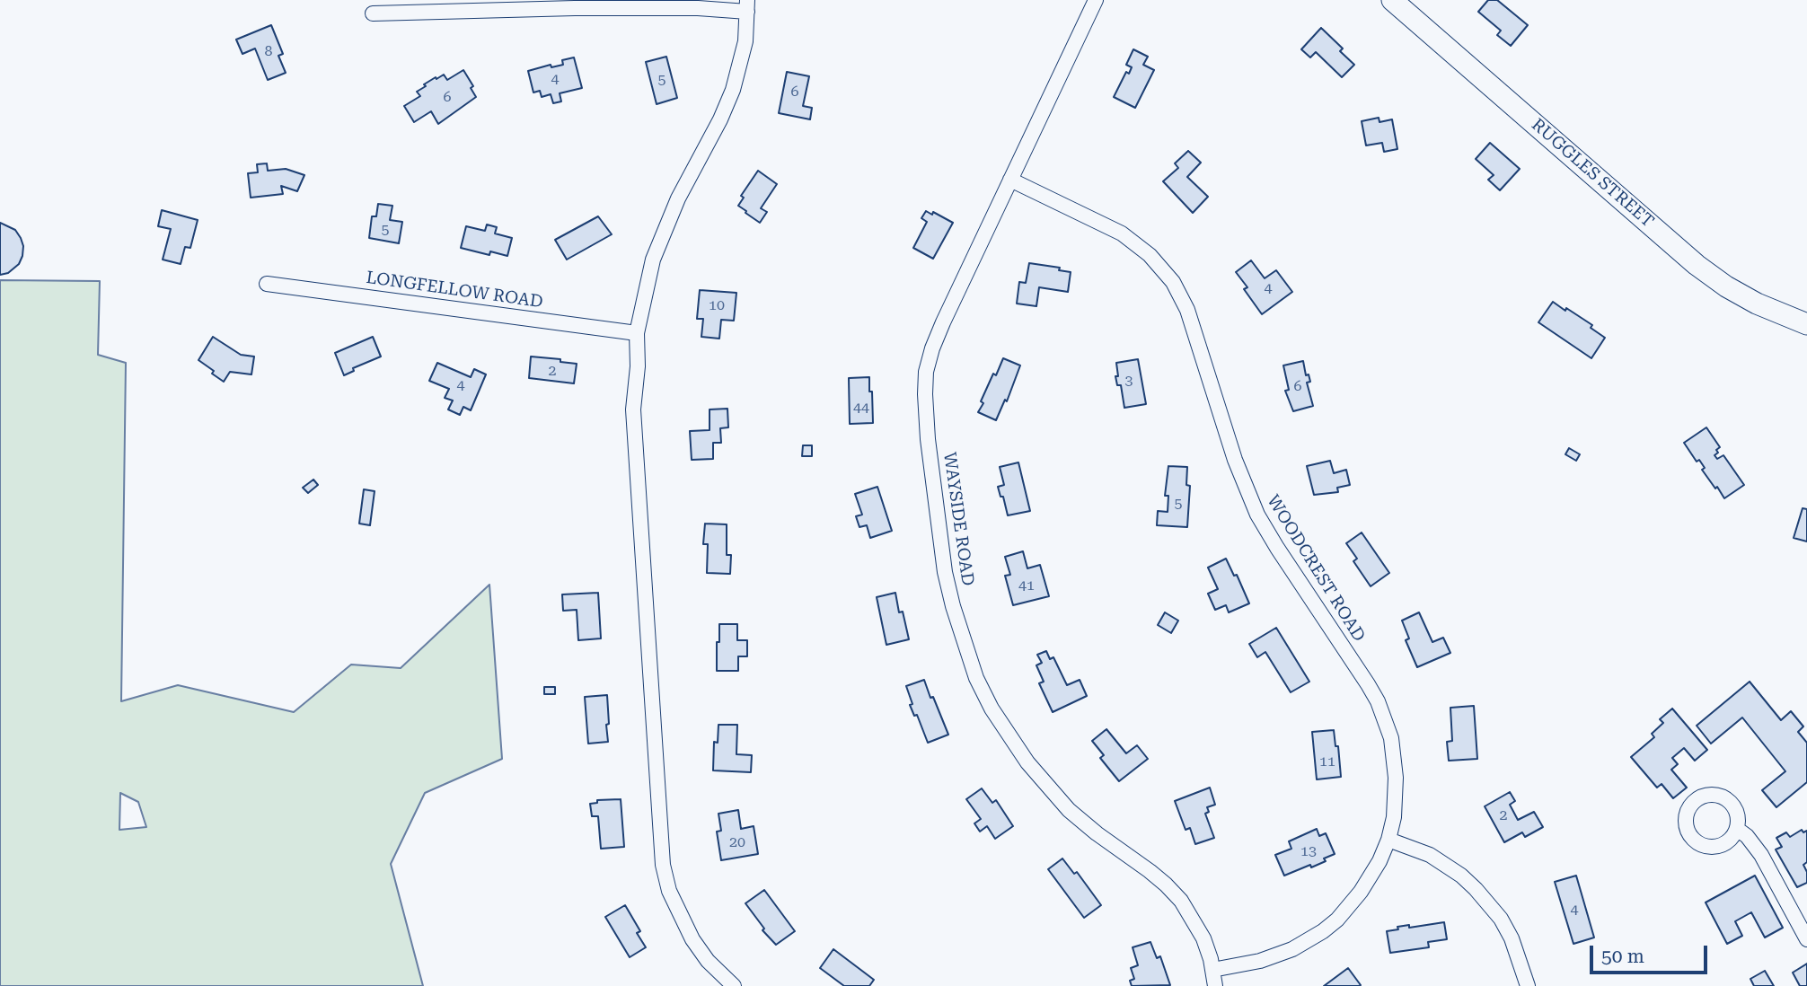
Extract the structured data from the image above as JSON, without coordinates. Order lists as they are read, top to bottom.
{
  "streets": {
    "street": [
      "RUGGLES STREET",
      "LONGFELLOW ROAD",
      "WAYSIDE ROAD",
      "WOODCREST ROAD"
    ]
  },
  "crossings": [
    ["WAYSIDE ROAD", "WOODCREST ROAD"]
  ],
  "house_numbers": [
    "8",
    "4",
    "5",
    "6",
    "6",
    "5",
    "4",
    "10",
    "2",
    "3",
    "4",
    "6",
    "44",
    "5",
    "41",
    "11",
    "2",
    "20",
    "13",
    "4"
  ],
  "scale_bar": "50 m"
}
